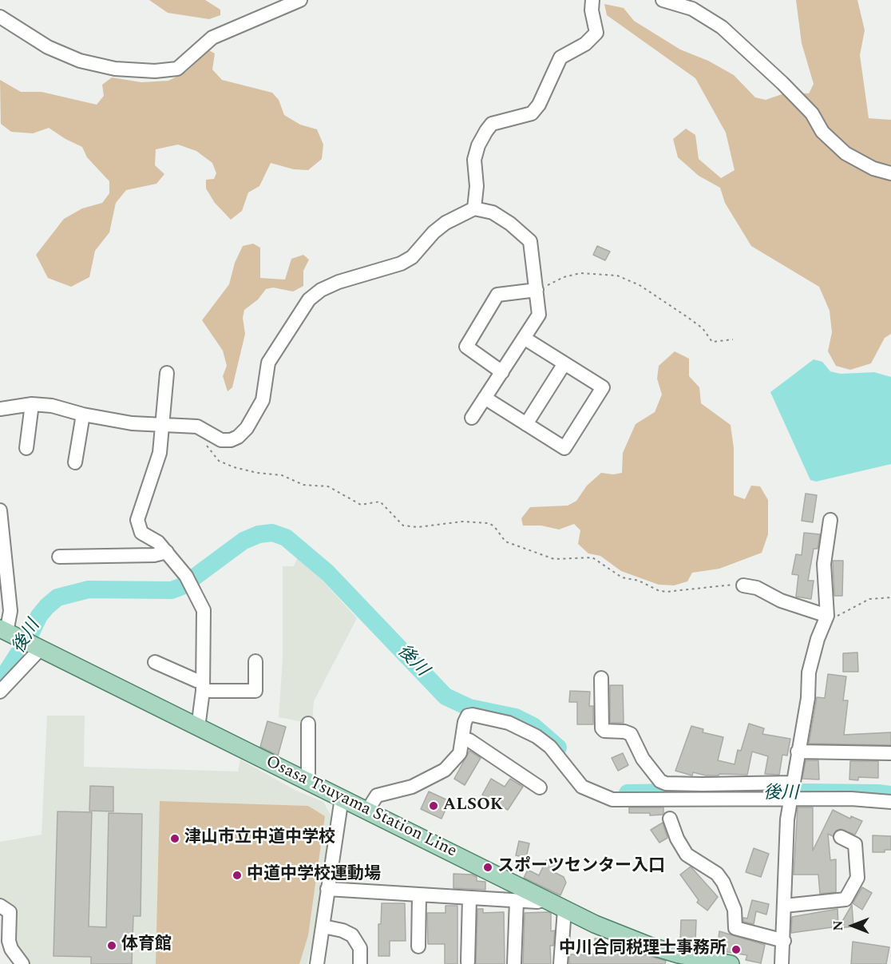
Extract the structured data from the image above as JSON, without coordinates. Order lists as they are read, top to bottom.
{
  "streets": {
    "main road": ["Osasa Tsuyama Station Line"]
  },
  "water": ["後川"],
  "places": [
    "ALSOK",
    "津山市立中道中学校",
    "スポーツセンター入口",
    "中道中学校運動場",
    "体育館",
    "中川合同税理士事務所"
  ],
  "north": "left"
}
